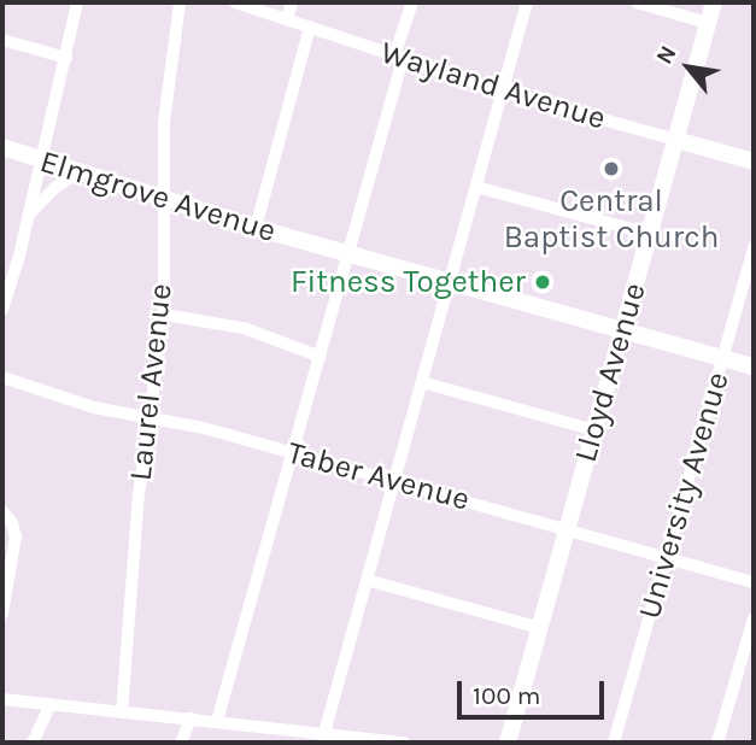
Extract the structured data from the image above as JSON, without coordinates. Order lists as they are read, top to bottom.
{
  "streets": {
    "street": [
      "Wayland Avenue",
      "Elmgrove Avenue",
      "Lloyd Avenue",
      "Laurel Avenue",
      "Taber Avenue",
      "University Avenue"
    ]
  },
  "crossings": [
    ["Wayland Avenue", "Lloyd Avenue"],
    ["Elmgrove Avenue", "Lloyd Avenue"],
    ["Elmgrove Avenue", "Laurel Avenue"],
    ["Elmgrove Avenue", "University Avenue"],
    ["Lloyd Avenue", "Taber Avenue"],
    ["Laurel Avenue", "Taber Avenue"],
    ["Taber Avenue", "University Avenue"]
  ],
  "places": ["Central Baptist Church", "Fitness Together"],
  "scale_bar": "100 m",
  "north": "top left"
}
